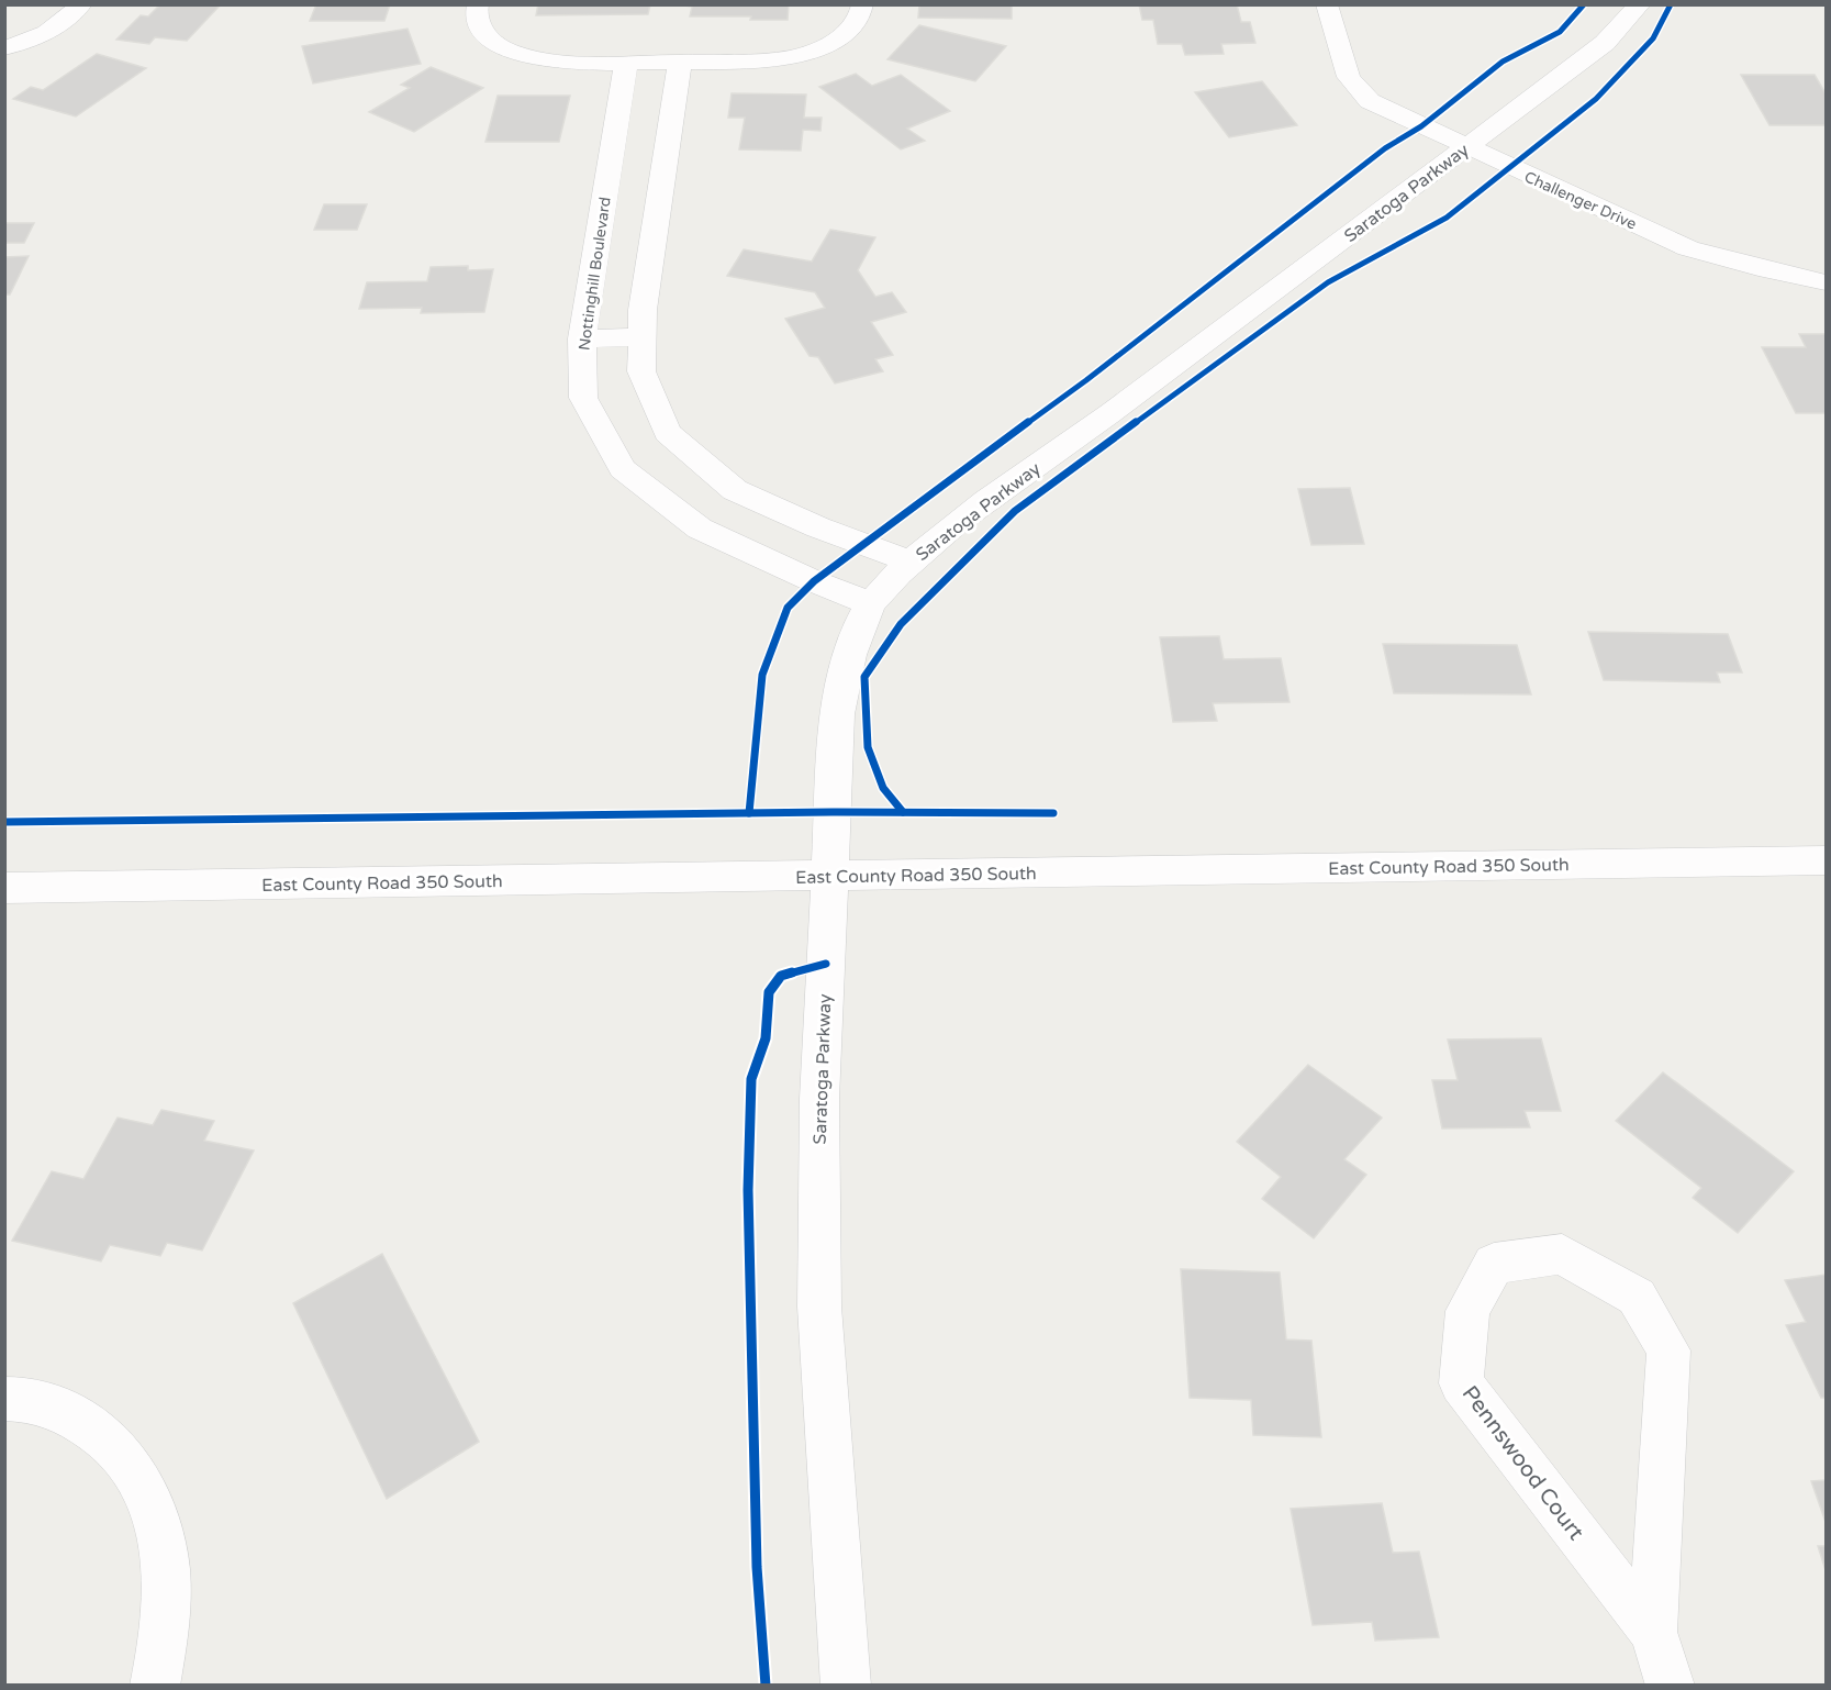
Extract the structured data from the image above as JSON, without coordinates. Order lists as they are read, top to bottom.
{
  "streets": {
    "street": [
      "Saratoga Parkway",
      "Challenger Drive",
      "Nottinghill Boulevard",
      "East County Road 350 South",
      "Pennswood Court"
    ]
  },
  "crossings": [
    ["Saratoga Parkway", "Challenger Drive"],
    ["Saratoga Parkway", "Nottinghill Boulevard"],
    ["Saratoga Parkway", "East County Road 350 South"]
  ]
}
